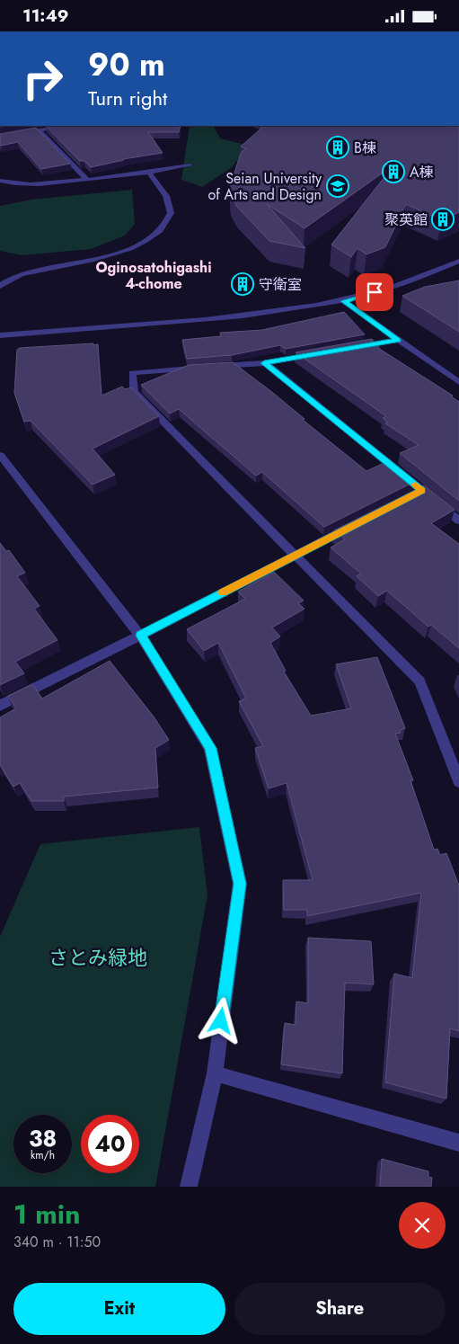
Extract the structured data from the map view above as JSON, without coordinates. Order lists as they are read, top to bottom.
{
  "districts": ["Oginosatohigashi 4-chome"],
  "parks": ["さとみ緑地"],
  "places": {
    "building": [
      "B棟",
      "A棟",
      "聚英館",
      "守衛室"
    ],
    "school or university": ["Seian University of Arts and Design"]
  },
  "page": {
    "status": "11:49",
    "turn": ["90 m", "Turn right"],
    "speed": "38 km/h",
    "limit": "40",
    "heading": ["1 min", "340 m · 11:50"],
    "buttons": ["Exit", "Share"]
  }
}
